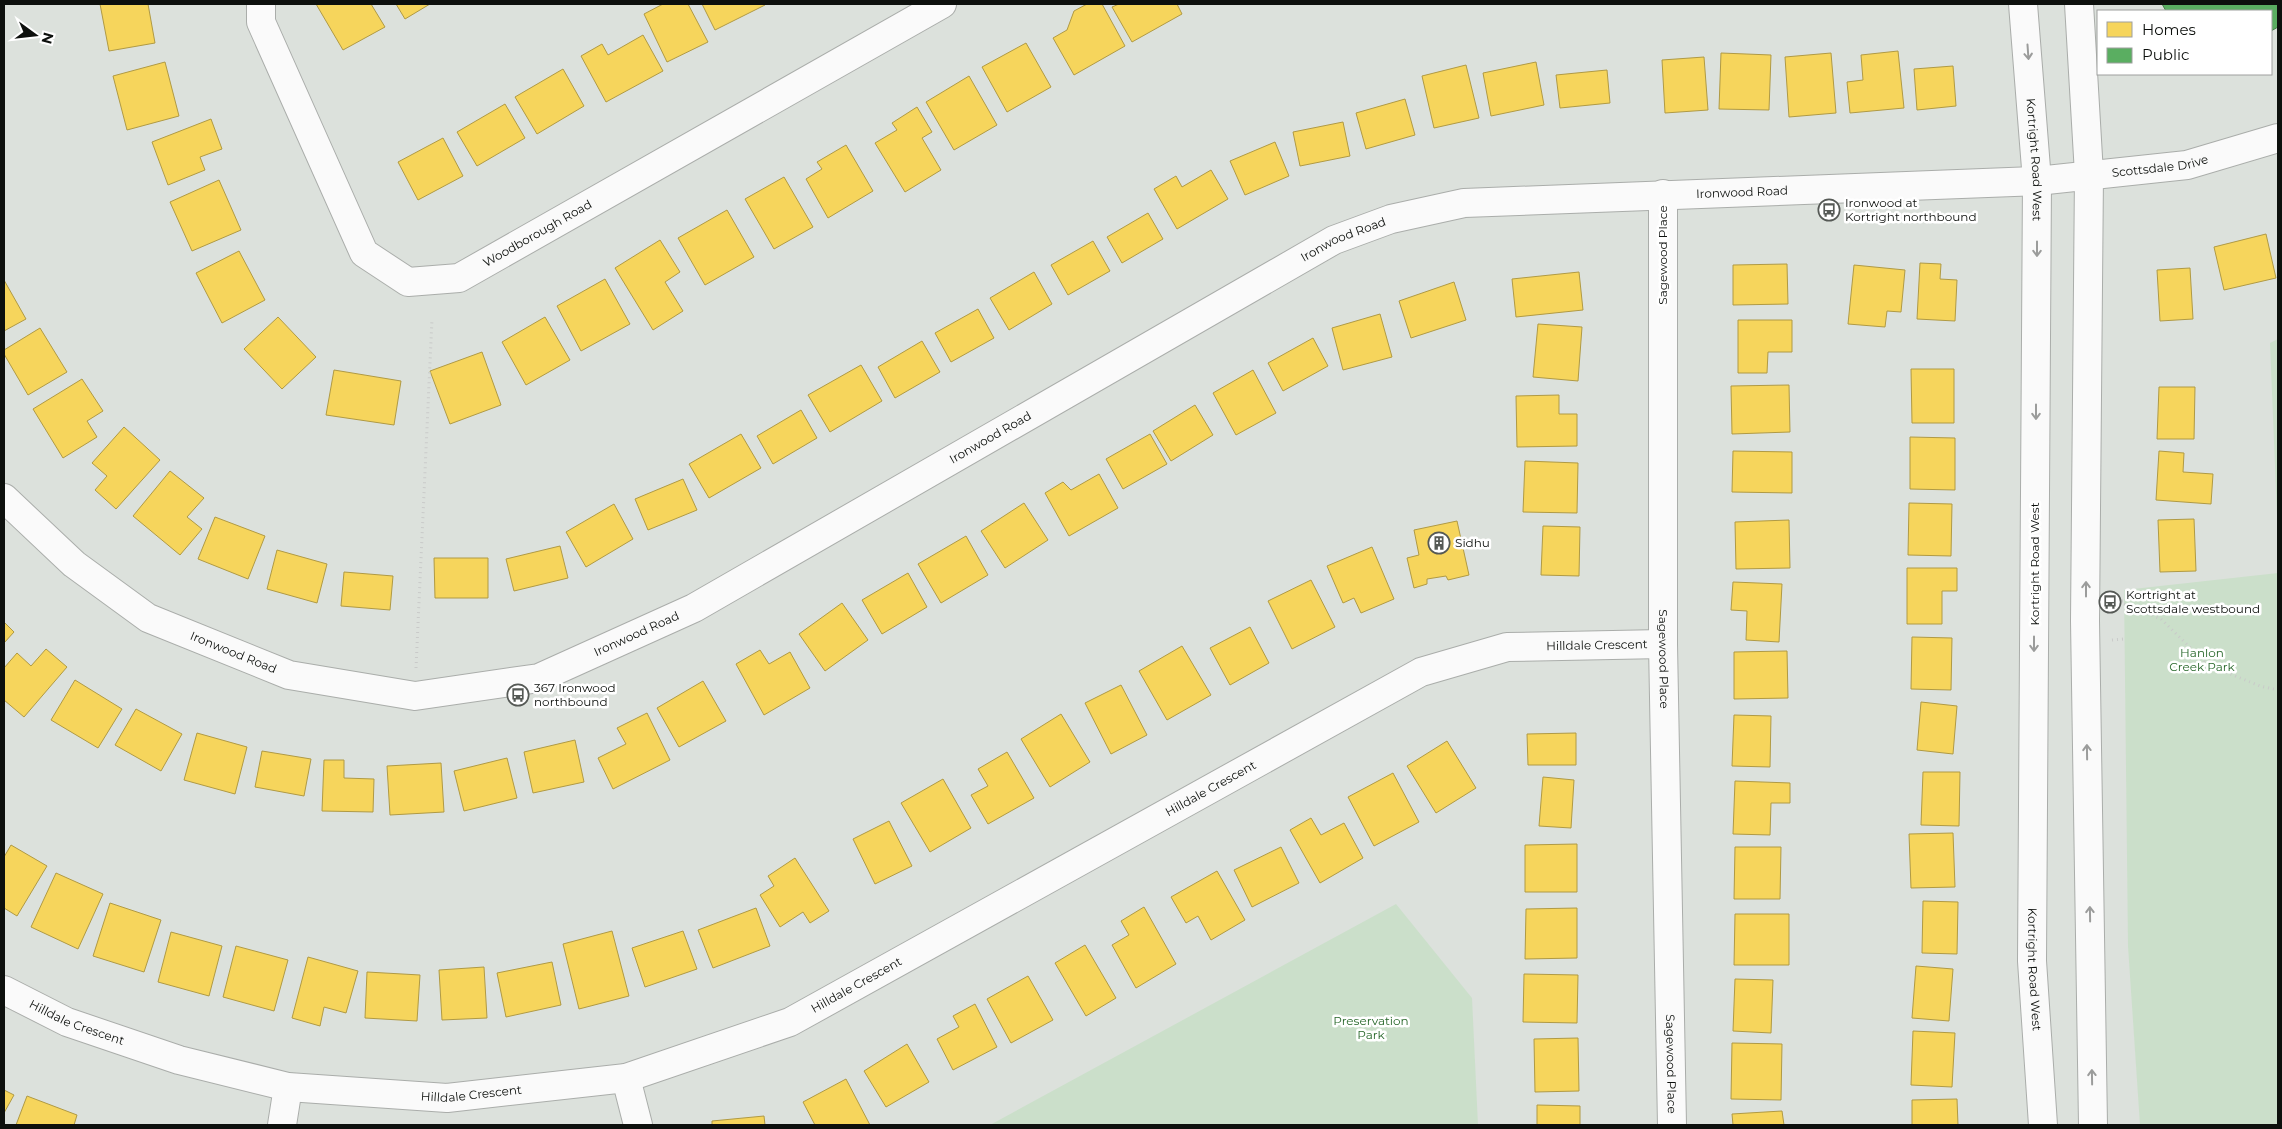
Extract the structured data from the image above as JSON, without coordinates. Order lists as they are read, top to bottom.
{
  "streets": {
    "street": [
      "Kortright Road West",
      "Scottsdale Drive",
      "Ironwood Road",
      "Woodborough Road",
      "Sagewood Place",
      "Hilldale Crescent"
    ]
  },
  "crossings": [
    ["Kortright Road West", "Scottsdale Drive"],
    ["Kortright Road West", "Ironwood Road"],
    ["Scottsdale Drive", "Ironwood Road"],
    ["Ironwood Road", "Sagewood Place"],
    ["Sagewood Place", "Hilldale Crescent"]
  ],
  "parks": ["Hanlon Creek Park", "Preservation Park"],
  "places": {
    "bus stop": ["Ironwood at Kortright northbound", "Kortright at Scottsdale westbound", "367 Ironwood northbound"],
    "building": ["Sidhu"]
  },
  "legend": ["Homes", "Public"],
  "north": "right"
}
